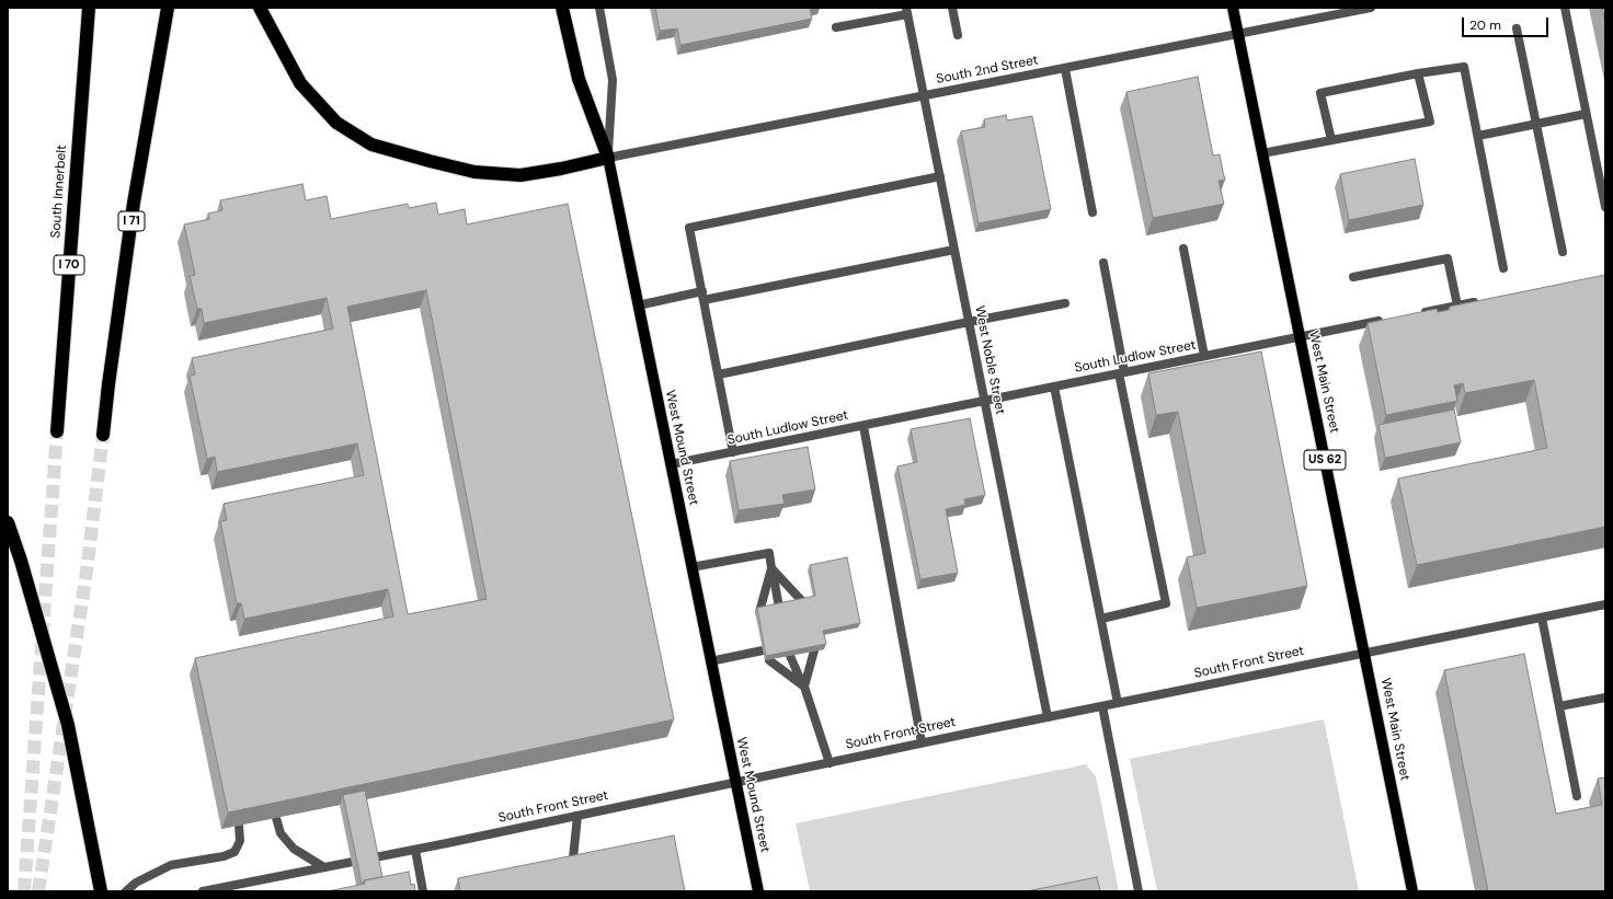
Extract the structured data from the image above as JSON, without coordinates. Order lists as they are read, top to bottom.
{
  "streets": {
    "highway": ["South Innerbelt", "I 71", "I 70"],
    "main road": ["West Main Street", "West Mound Street", "US 62"],
    "street": [
      "South 2nd Street",
      "South Ludlow Street",
      "West Noble Street",
      "South Front Street"
    ]
  },
  "crossings": [
    ["South 2nd Street", "West Noble Street"],
    ["South 2nd Street", "West Main Street"],
    ["South 2nd Street", "West Mound Street"],
    ["South Ludlow Street", "West Noble Street"],
    ["South Ludlow Street", "West Main Street"],
    ["South Ludlow Street", "West Mound Street"],
    ["West Noble Street", "South Front Street"],
    ["West Main Street", "South Front Street"],
    ["West Mound Street", "South Front Street"]
  ],
  "scale_bar": "20 m"
}
